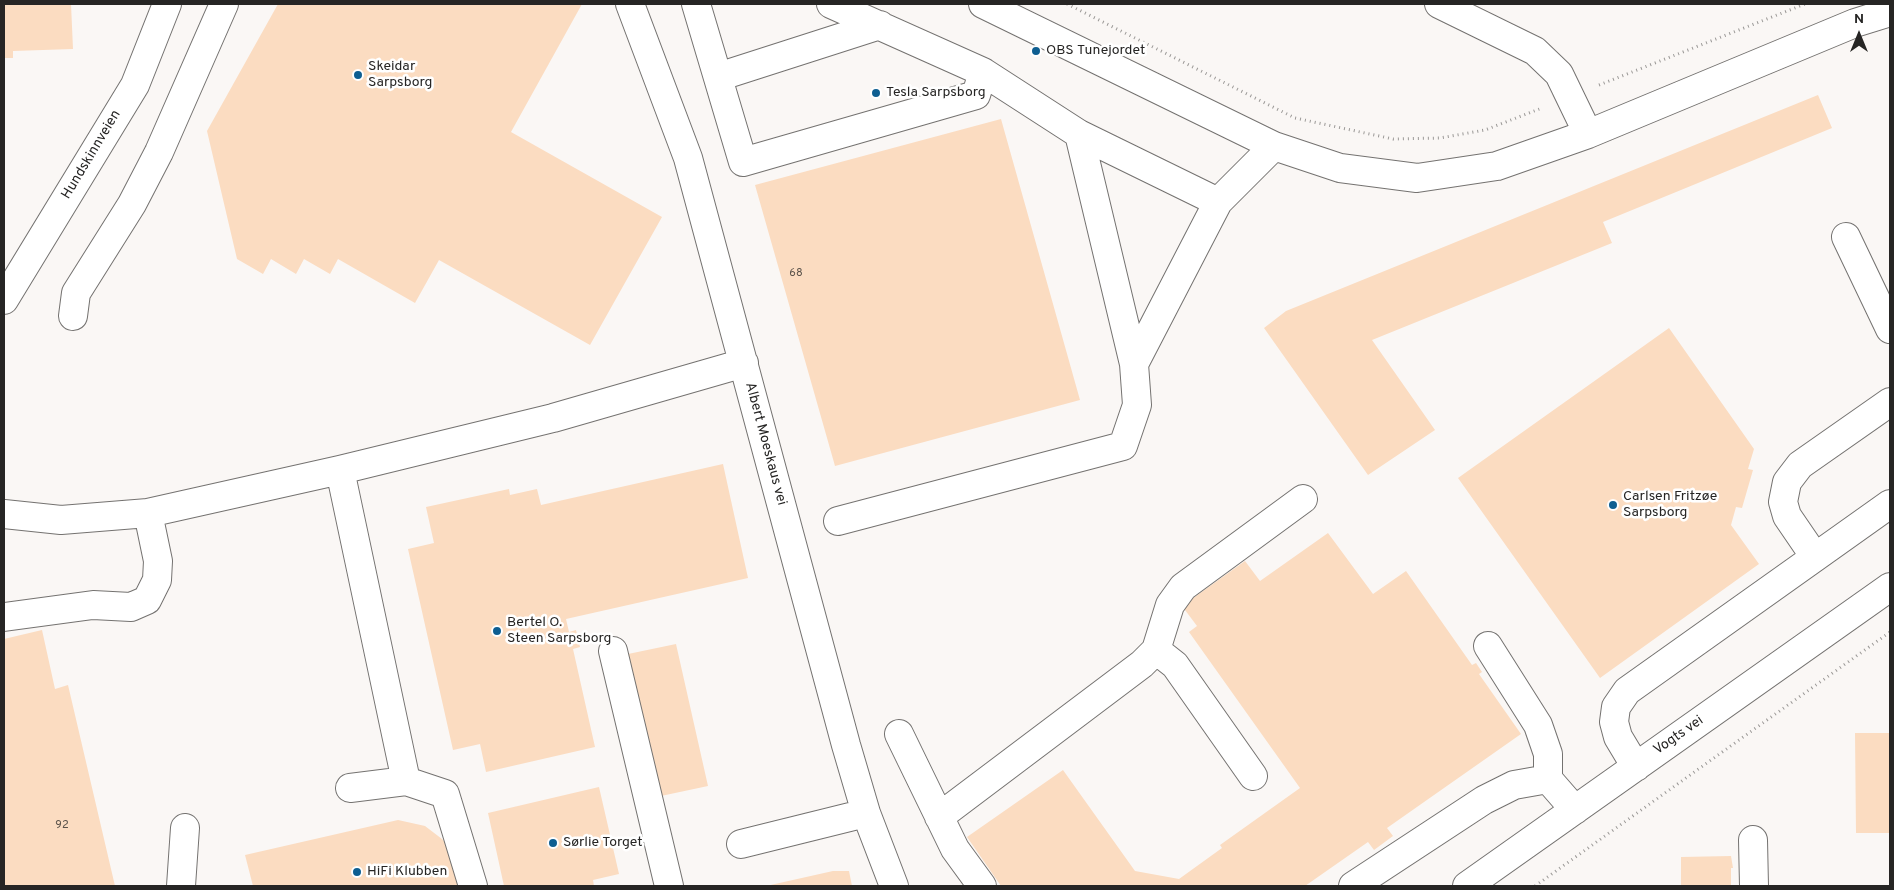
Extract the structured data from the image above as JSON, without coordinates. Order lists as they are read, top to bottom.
{
  "streets": {
    "street": ["Hundskinnveien", "Albert Moeskaus vei", "Vogts vei"]
  },
  "places": [
    "OBS Tunejordet",
    "Skeidar Sarpsborg",
    "Tesla Sarpsborg",
    "Carlsen Fritzøe Sarpsborg",
    "Bertel O. Steen Sarpsborg",
    "Sørlie Torget",
    "HiFi Klubben"
  ],
  "house_numbers": ["68", "92"],
  "north": "top"
}
